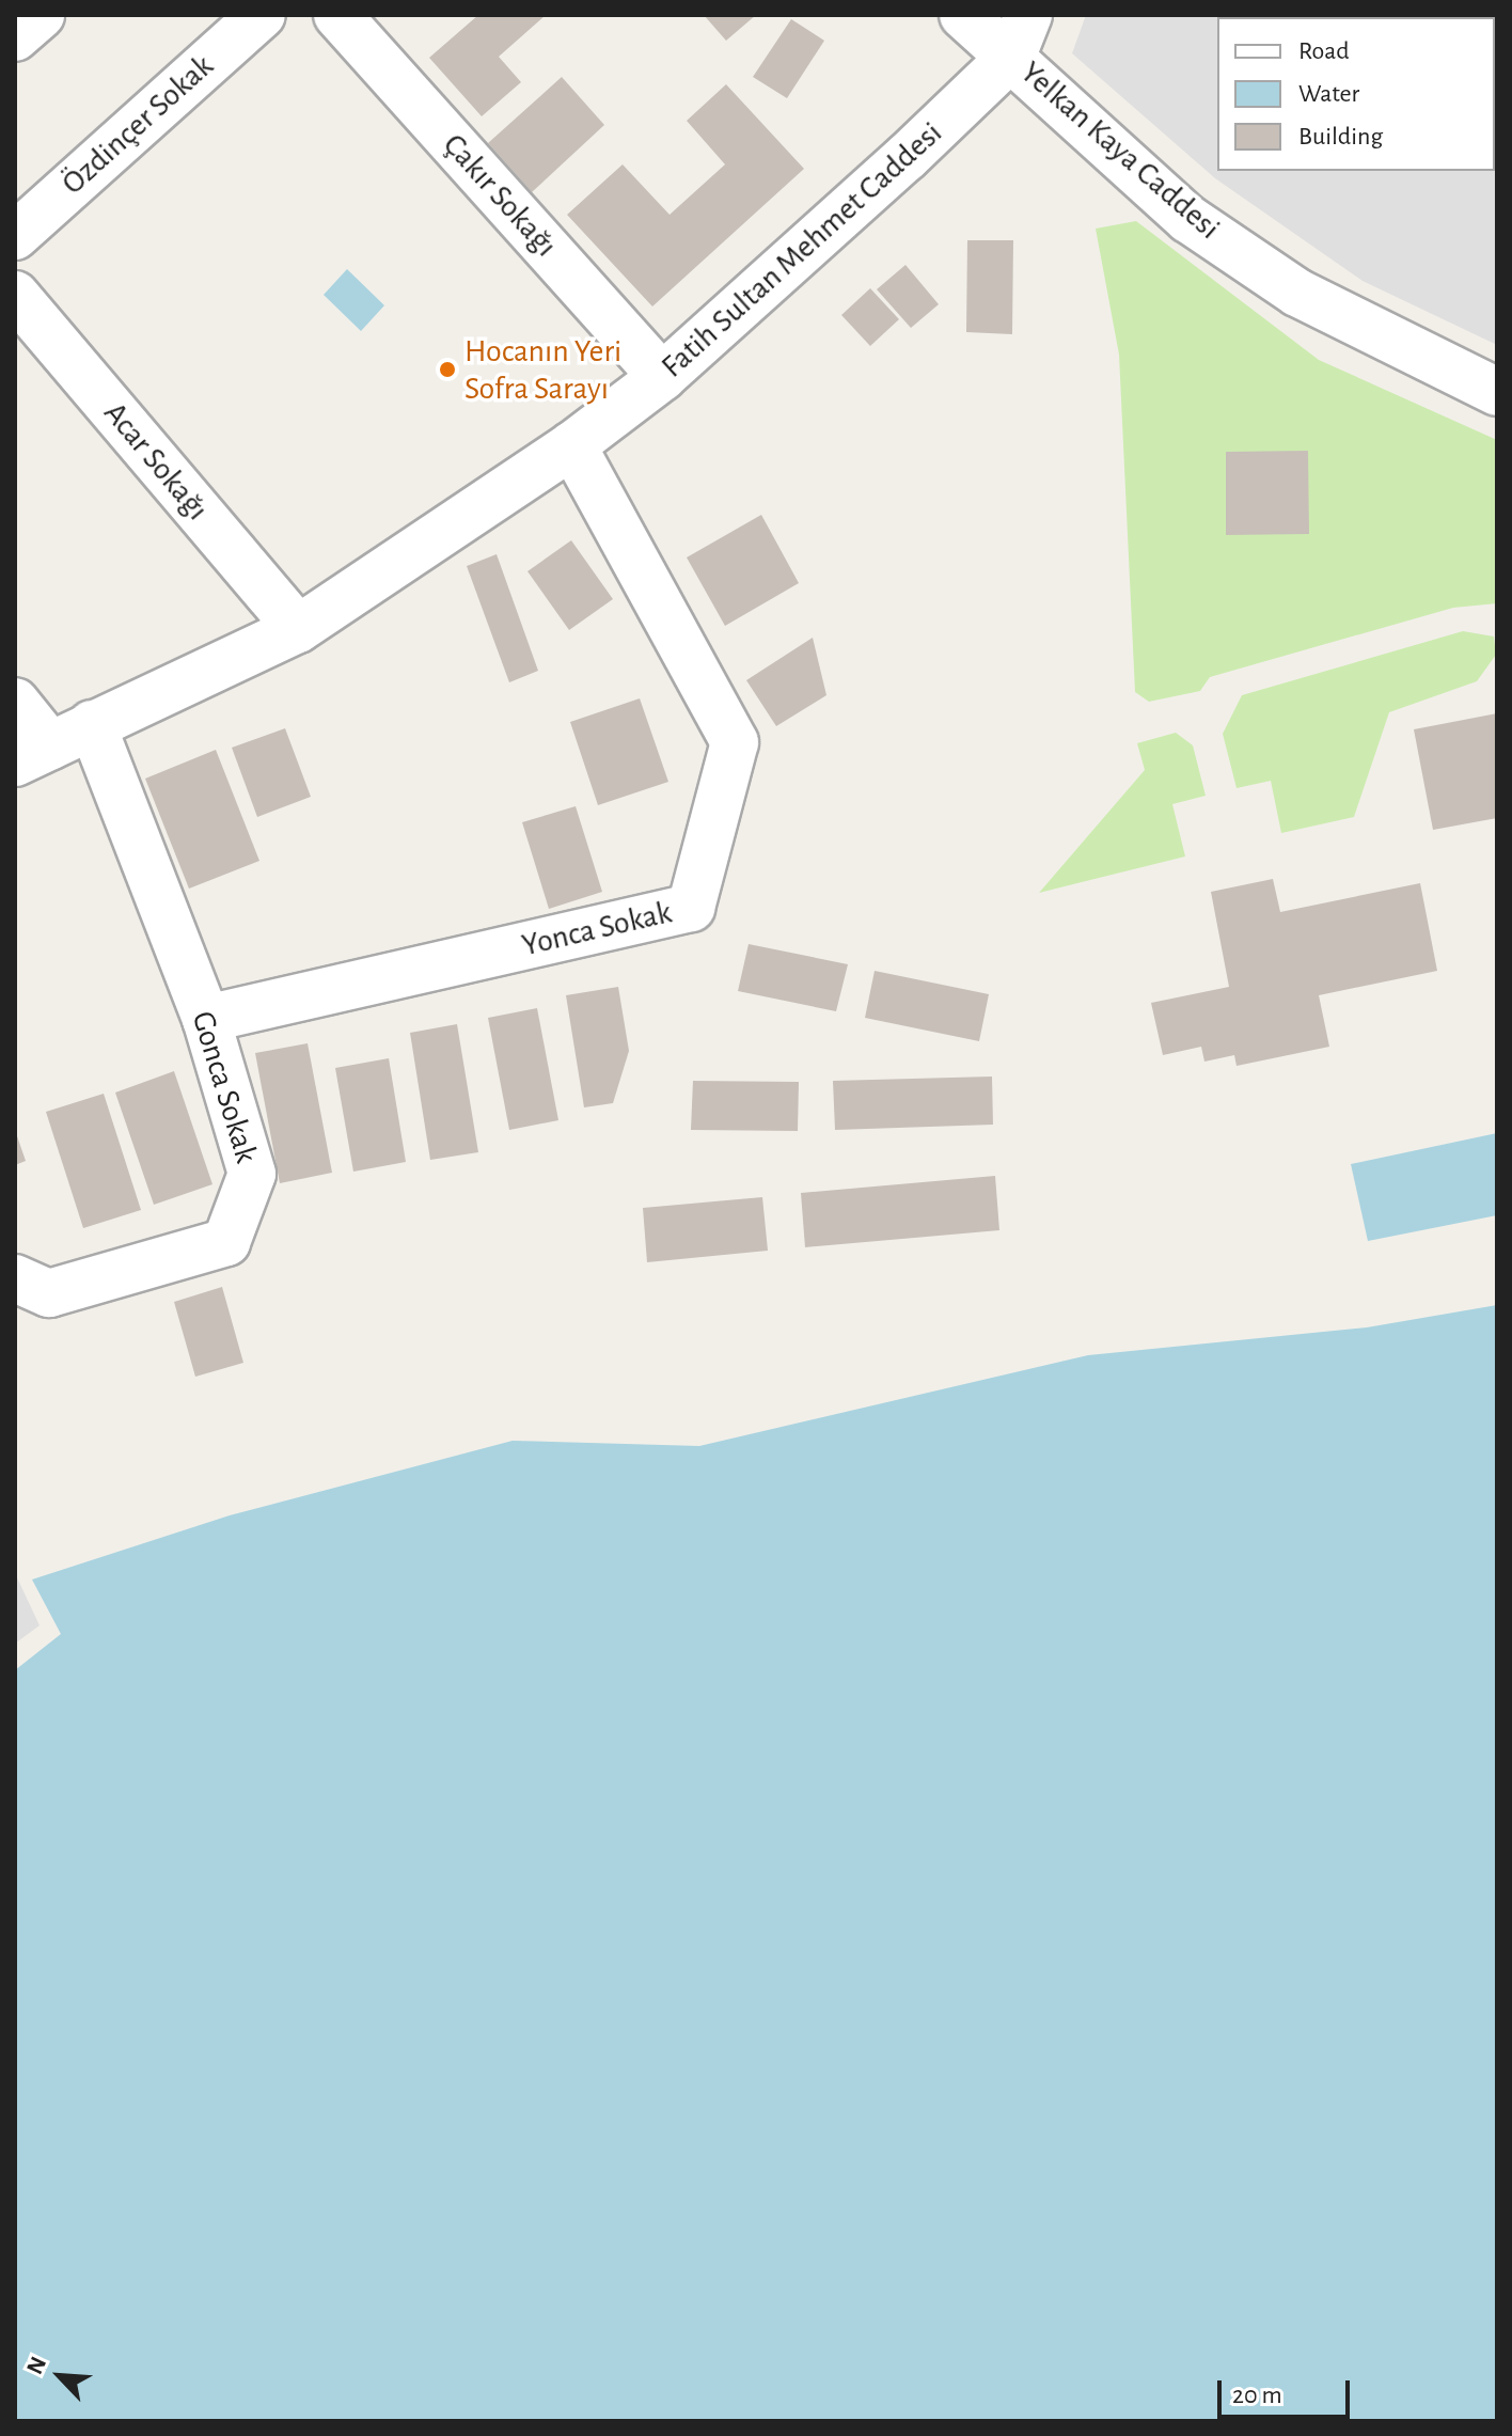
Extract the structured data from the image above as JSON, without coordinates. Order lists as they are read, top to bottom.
{
  "streets": {
    "street": [
      "Özdinçer Sokak",
      "Yelkan Kaya Caddesi",
      "Çakır Sokağı",
      "Fatih Sultan Mehmet Caddesi",
      "Acar Sokağı",
      "Yonca Sokak",
      "Gonca Sokak"
    ]
  },
  "crossings": [
    ["Yelkan Kaya Caddesi", "Fatih Sultan Mehmet Caddesi"],
    ["Çakır Sokağı", "Fatih Sultan Mehmet Caddesi"],
    ["Fatih Sultan Mehmet Caddesi", "Acar Sokağı"],
    ["Fatih Sultan Mehmet Caddesi", "Yonca Sokak"],
    ["Fatih Sultan Mehmet Caddesi", "Gonca Sokak"],
    ["Yonca Sokak", "Gonca Sokak"]
  ],
  "places": ["Hocanın Yeri Sofra Sarayı"],
  "legend": ["Road", "Water", "Building"],
  "scale_bar": "20 m",
  "north": "top left"
}
